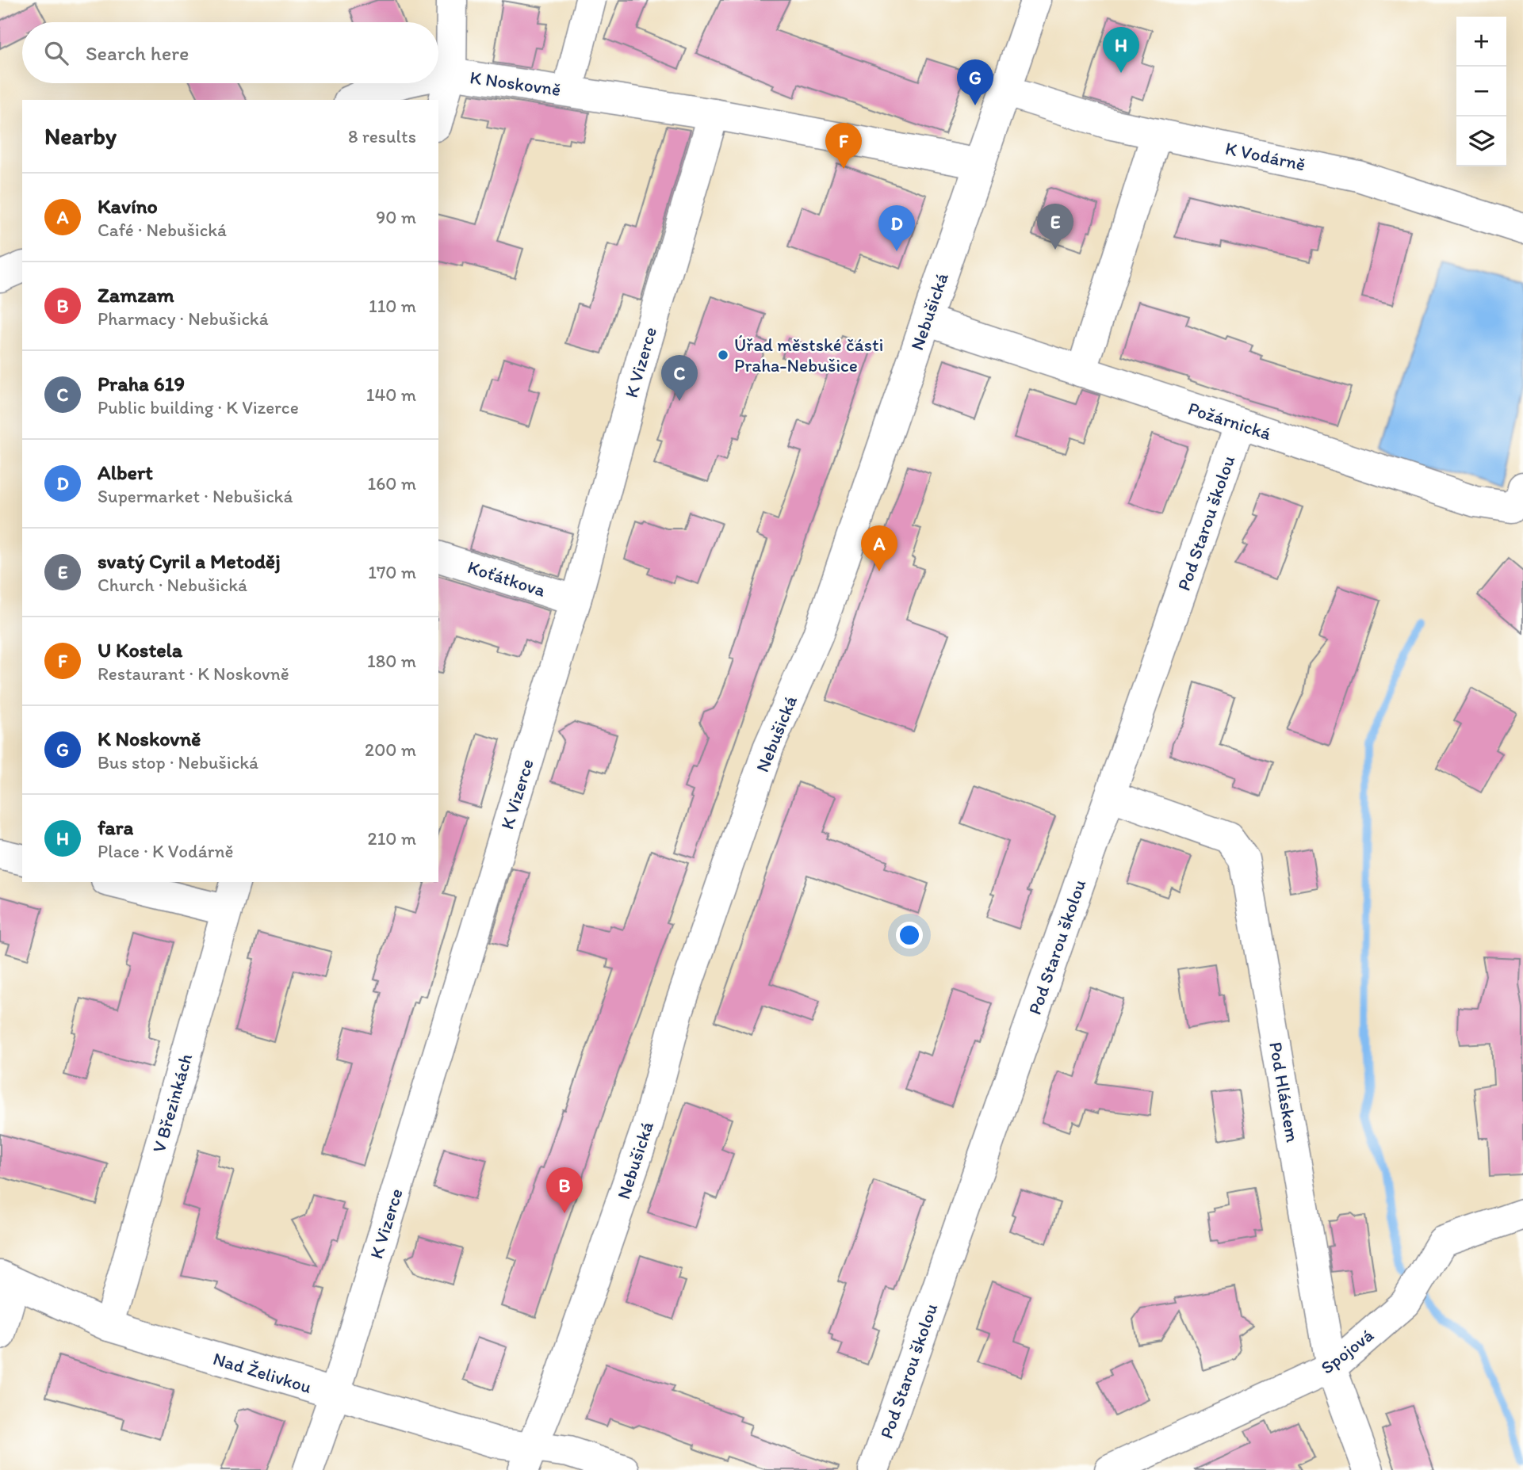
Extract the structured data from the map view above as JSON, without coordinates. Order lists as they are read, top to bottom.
{
  "streets": {
    "street": [
      "K Noskovně",
      "K Vodárně",
      "Nebušická",
      "K Vizerce",
      "Požárnická",
      "Pod Starou školou",
      "Koťátkova",
      "Pod Hláskem",
      "V Březinkách",
      "Spojová",
      "Nad Želivkou"
    ]
  },
  "crossings": [
    ["K Noskovně", "Nebušická"],
    ["K Noskovně", "K Vizerce"],
    ["K Vodárně", "Nebušická"],
    ["Nebušická", "Požárnická"],
    ["Nebušická", "Nad Želivkou"],
    ["K Vizerce", "Koťátkova"],
    ["K Vizerce", "Nad Želivkou"],
    ["Požárnická", "Pod Starou školou"],
    ["Pod Starou školou", "Pod Hláskem"],
    ["Pod Hláskem", "Spojová"],
    ["V Březinkách", "Nad Želivkou"]
  ],
  "places": ["Úřad městské části Praha-Nebušice"],
  "page": {
    "map_buttons": ["+", "−"],
    "search": "Search here",
    "pins": [
      "H",
      "G",
      "F",
      "E",
      "D",
      "C",
      "A",
      "B"
    ],
    "heading": ["Nearby", "8 results"],
    "list": [
      {
        "mark": "A",
        "name": "Kavíno",
        "note": "Café · Nebušická",
        "value": "90 m"
      },
      {
        "mark": "B",
        "name": "Zamzam",
        "note": "Pharmacy · Nebušická",
        "value": "110 m"
      },
      {
        "mark": "C",
        "name": "Praha 619",
        "note": "Public building · K Vizerce",
        "value": "140 m"
      },
      {
        "mark": "D",
        "name": "Albert",
        "note": "Supermarket · Nebušická",
        "value": "160 m"
      },
      {
        "mark": "E",
        "name": "svatý Cyril a Metoděj",
        "note": "Church · Nebušická",
        "value": "170 m"
      },
      {
        "mark": "F",
        "name": "U Kostela",
        "note": "Restaurant · K Noskovně",
        "value": "180 m"
      },
      {
        "mark": "G",
        "name": "K Noskovně",
        "note": "Bus stop · Nebušická",
        "value": "200 m"
      },
      {
        "mark": "H",
        "name": "fara",
        "note": "Place · K Vodárně",
        "value": "210 m"
      }
    ]
  }
}
